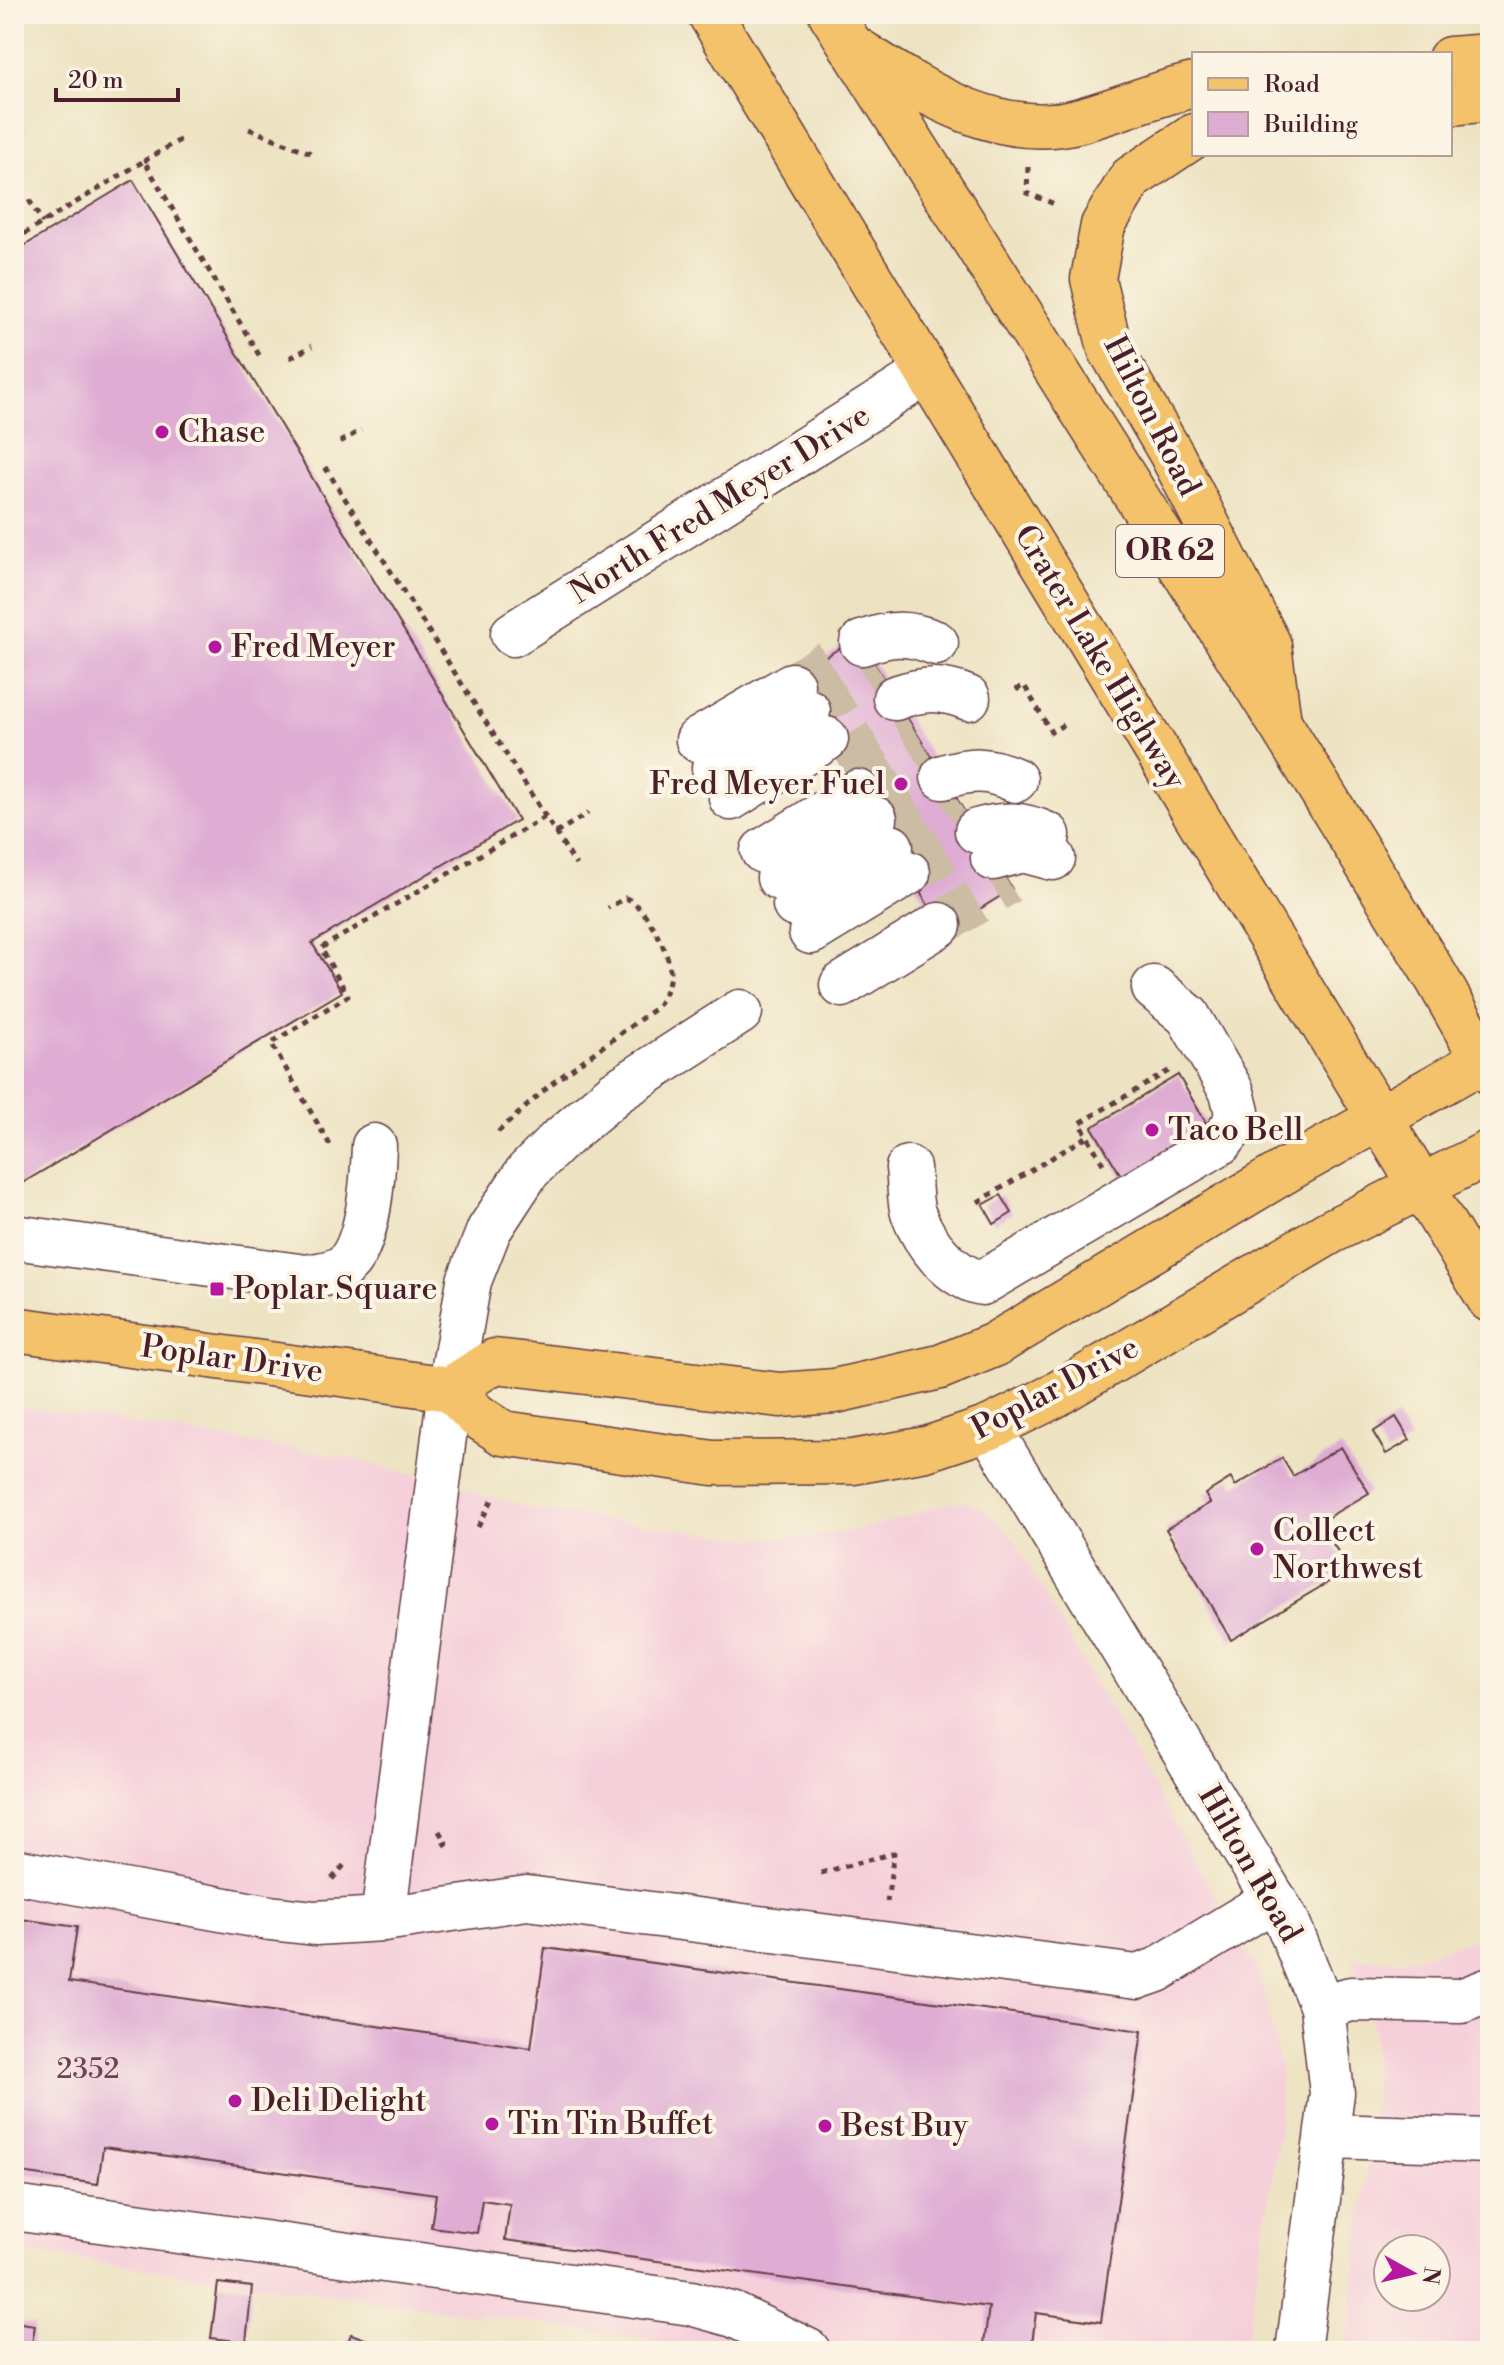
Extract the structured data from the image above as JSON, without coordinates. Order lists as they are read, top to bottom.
{
  "streets": {
    "main road": [
      "Hilton Road",
      "OR 62",
      "Crater Lake Highway",
      "Poplar Drive"
    ],
    "street": ["North Fred Meyer Drive"]
  },
  "crossings": [
    ["Hilton Road", "OR 62"],
    ["Hilton Road", "Poplar Drive"],
    ["North Fred Meyer Drive", "Crater Lake Highway"],
    ["OR 62", "Poplar Drive"],
    ["Crater Lake Highway", "Poplar Drive"]
  ],
  "places": {
    "other": [
      "Chase",
      "Fred Meyer",
      "Fred Meyer Fuel",
      "Taco Bell",
      "Collect Northwest",
      "Deli Delight",
      "Tin Tin Buffet",
      "Best Buy"
    ],
    "transit": ["Poplar Square"]
  },
  "house_numbers": ["2352"],
  "legend": ["Road", "Building"],
  "scale_bar": "20 m",
  "north": "right"
}
